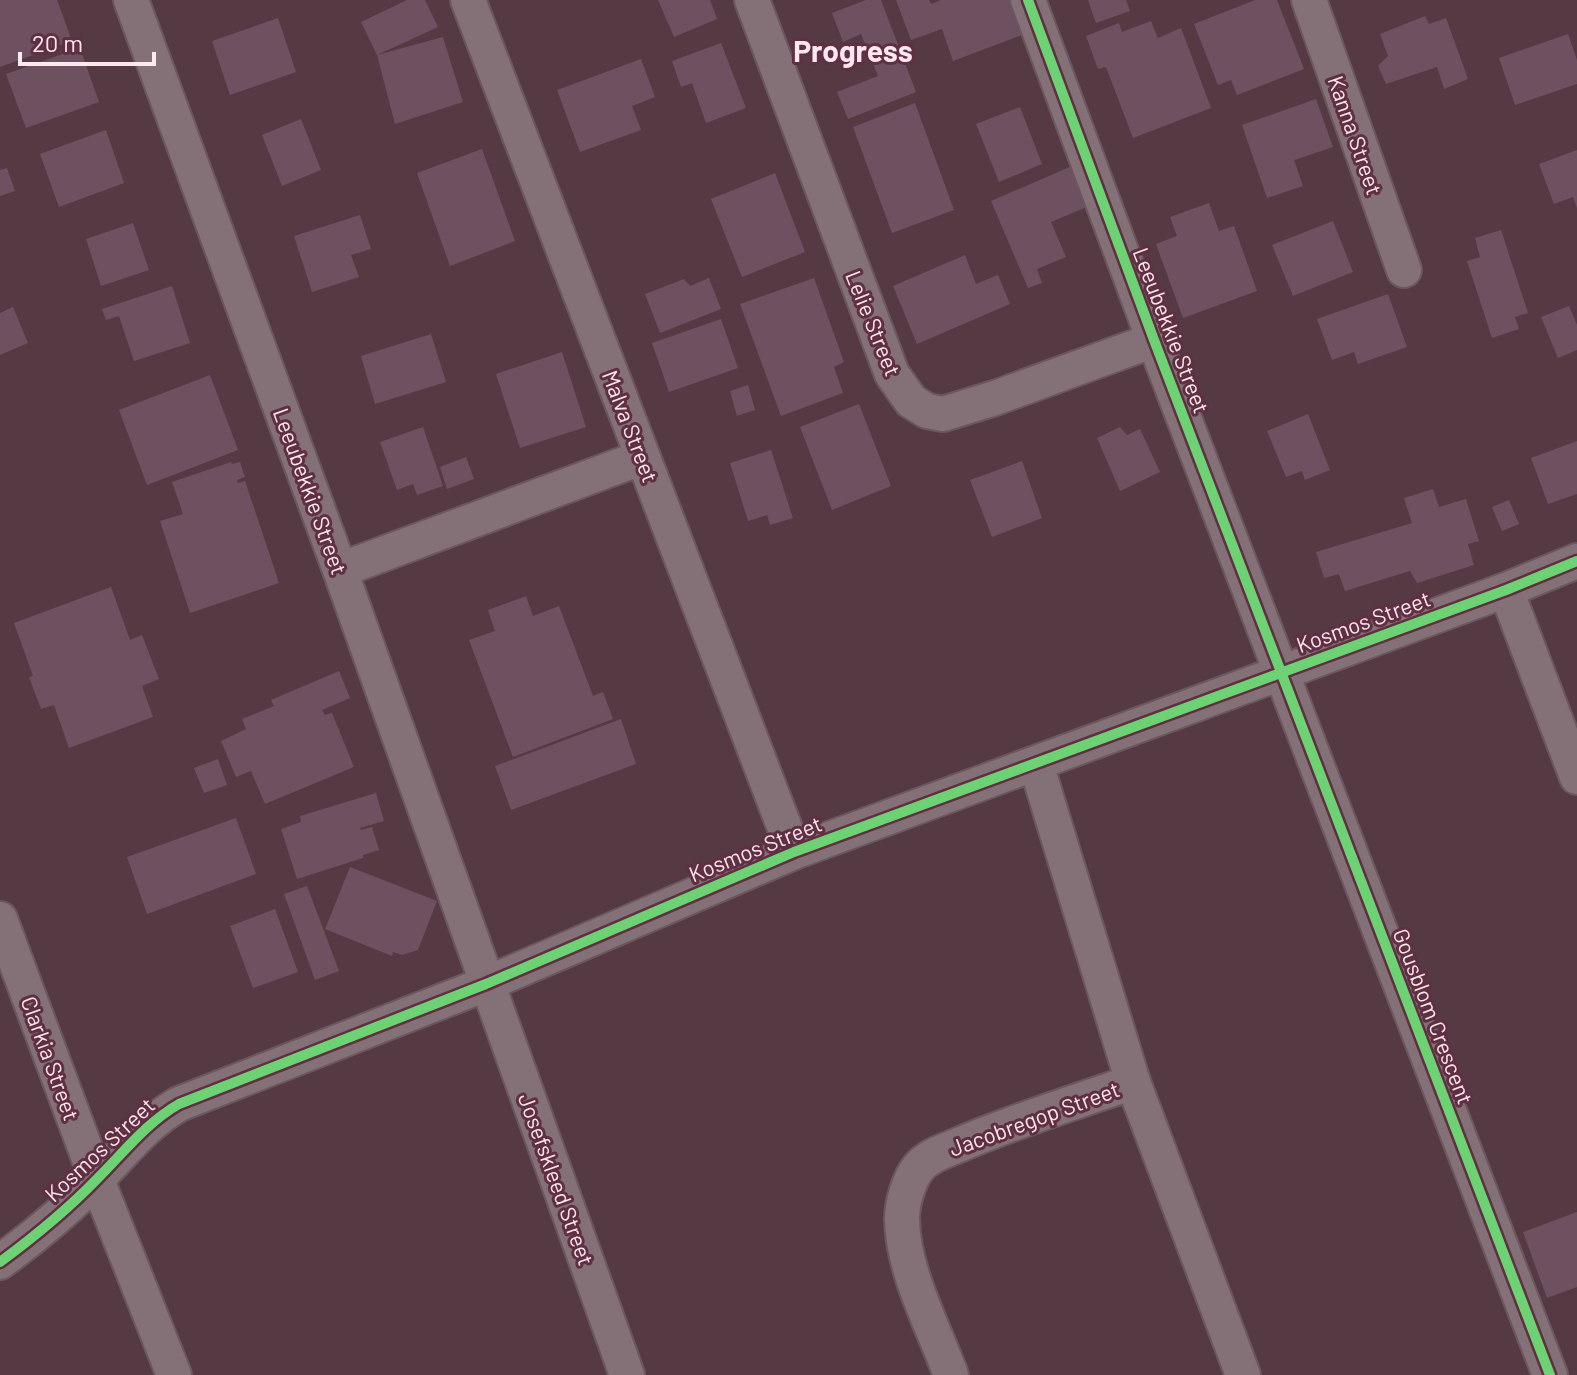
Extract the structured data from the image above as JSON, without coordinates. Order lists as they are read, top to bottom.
{
  "streets": {
    "street": [
      "Kanna Street",
      "Lelie Street",
      "Leeubekkie Street",
      "Malva Street",
      "Kosmos Street",
      "Gousblom Crescent",
      "Clarkia Street",
      "Jacobregop Street",
      "Josefskleed Street"
    ]
  },
  "crossings": [
    ["Lelie Street", "Leeubekkie Street"],
    ["Leeubekkie Street", "Kosmos Street"],
    ["Leeubekkie Street", "Gousblom Crescent"],
    ["Leeubekkie Street", "Josefskleed Street"],
    ["Malva Street", "Kosmos Street"],
    ["Kosmos Street", "Gousblom Crescent"],
    ["Kosmos Street", "Clarkia Street"],
    ["Kosmos Street", "Josefskleed Street"]
  ],
  "districts": ["Progress"],
  "scale_bar": "20 m"
}
